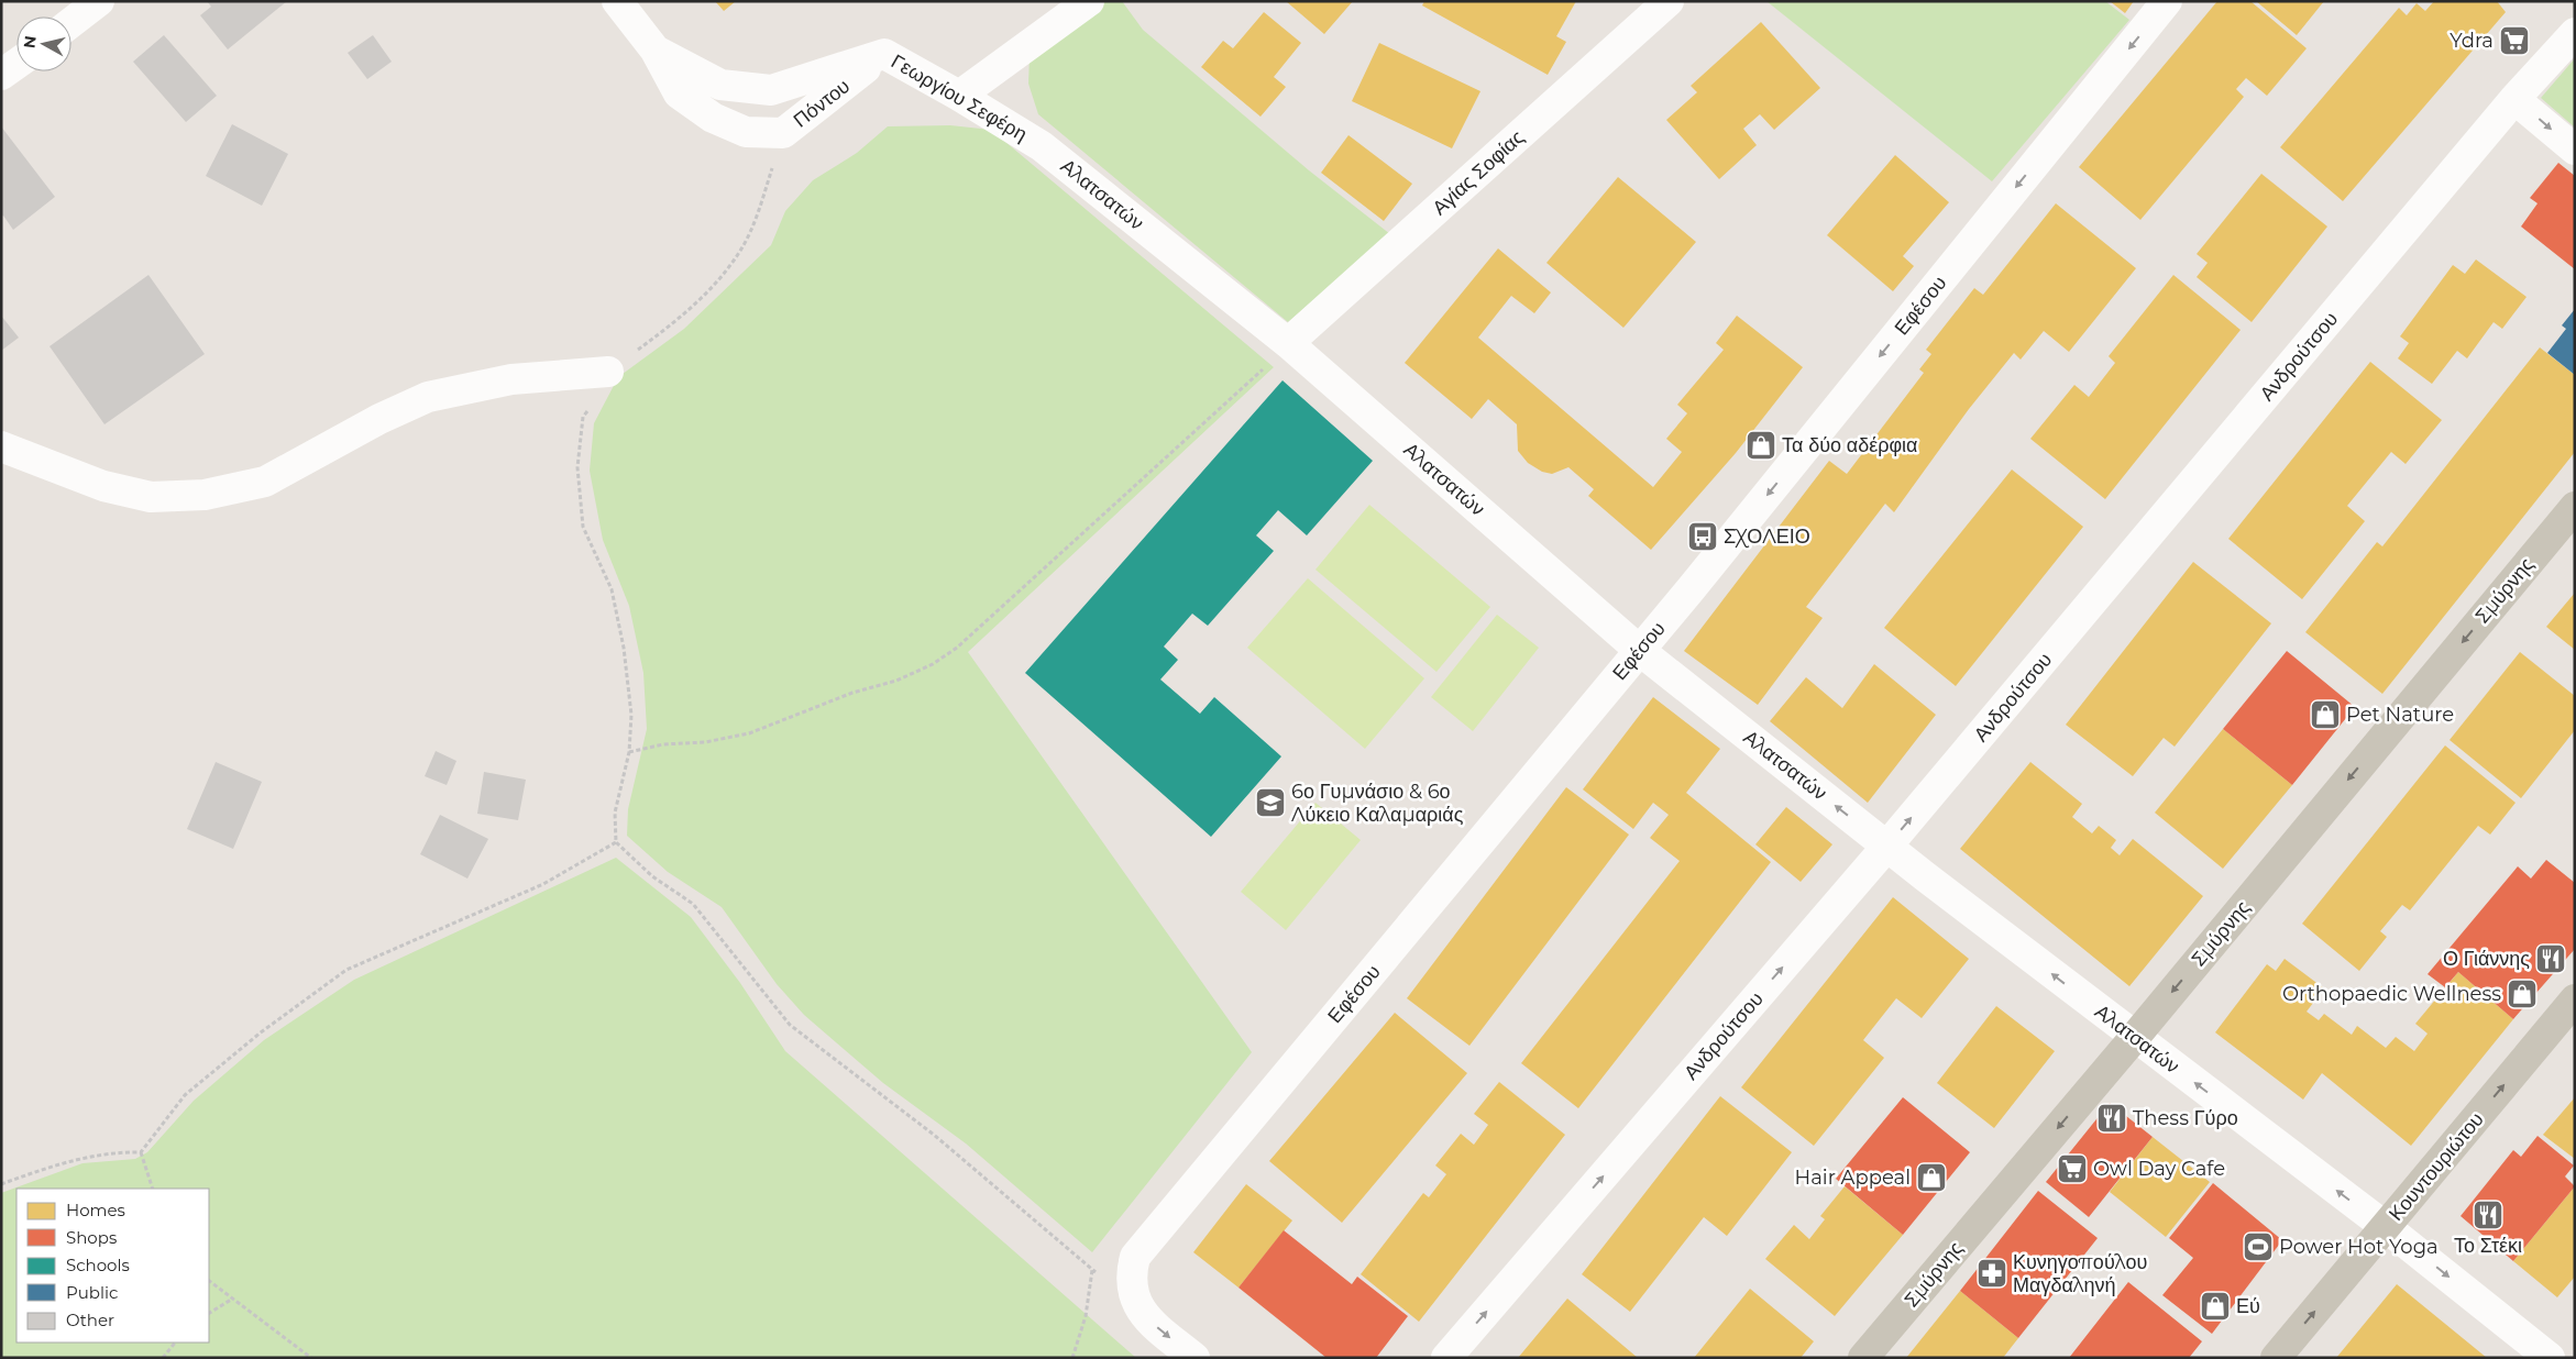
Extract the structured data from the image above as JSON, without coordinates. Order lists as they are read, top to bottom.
{
  "streets": {
    "main road": ["Σμύρνης", "Κουντουριώτου"],
    "street": [
      "Γεωργίου Σεφέρη",
      "Πόντου",
      "Αγίας Σοφίας",
      "Αλατσατών",
      "Εφέσου",
      "Ανδρούτσου"
    ]
  },
  "crossings": [
    ["Γεωργίου Σεφέρη", "Πόντου"],
    ["Γεωργίου Σεφέρη", "Αλατσατών"],
    ["Αγίας Σοφίας", "Αλατσατών"],
    ["Αλατσατών", "Εφέσου"],
    ["Αλατσατών", "Ανδρούτσου"],
    ["Αλατσατών", "Σμύρνης"],
    ["Αλατσατών", "Κουντουριώτου"]
  ],
  "one_way": [
    "Εφέσου",
    "Ανδρούτσου",
    "Σμύρνης",
    "Κουντουριώτου"
  ],
  "places": {
    "supermarket": ["Ydra", "Owl Day Cafe"],
    "shop": [
      "Τα δύο αδέρφια",
      "Pet Nature",
      "Orthopaedic Wellness",
      "Hair Appeal",
      "Εύ"
    ],
    "bus stop": ["ΣΧΟΛΕΙΟ"],
    "school or university": ["6ο Γυμνάσιο & 6ο Λύκειο Καλαμαριάς"],
    "restaurant": ["Ο Γιάννης", "Thess Γύρο", "Το Στέκι"],
    "sports": ["Power Hot Yoga"],
    "pharmacy": ["Κυνηγοπούλου Μαγδαληνή"]
  },
  "legend": [
    "Homes",
    "Shops",
    "Schools",
    "Public",
    "Other"
  ],
  "north": "left"
}
